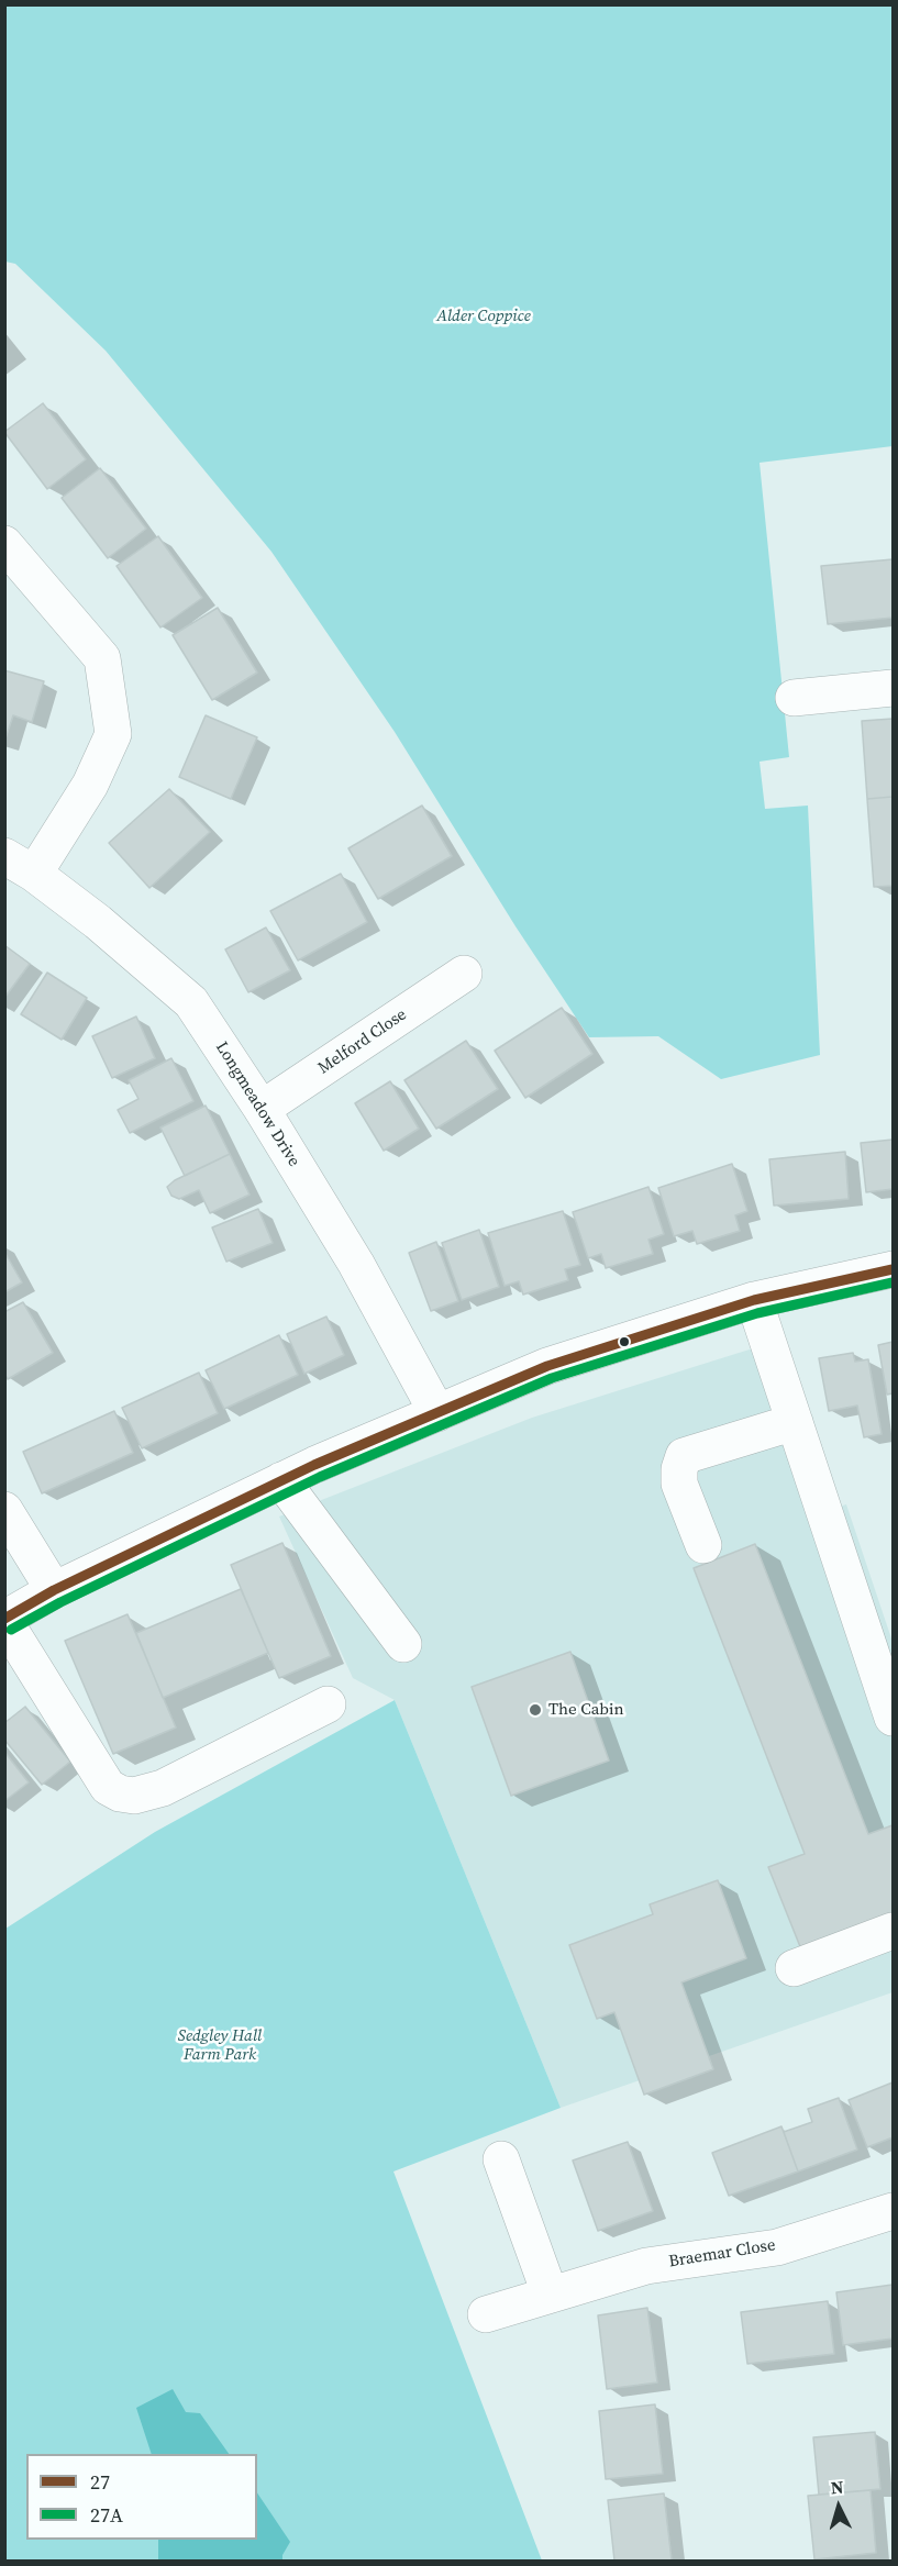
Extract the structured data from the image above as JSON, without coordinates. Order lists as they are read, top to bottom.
{
  "streets": {
    "street": ["Melford Close", "Longmeadow Drive", "Braemar Close"]
  },
  "crossings": [
    ["Melford Close", "Longmeadow Drive"]
  ],
  "parks": ["Alder Coppice", "Sedgley Hall Farm Park"],
  "places": ["The Cabin"],
  "lines": ["transit line 27", "transit line 27A"],
  "legend": ["27", "27A"],
  "north": "top"
}
